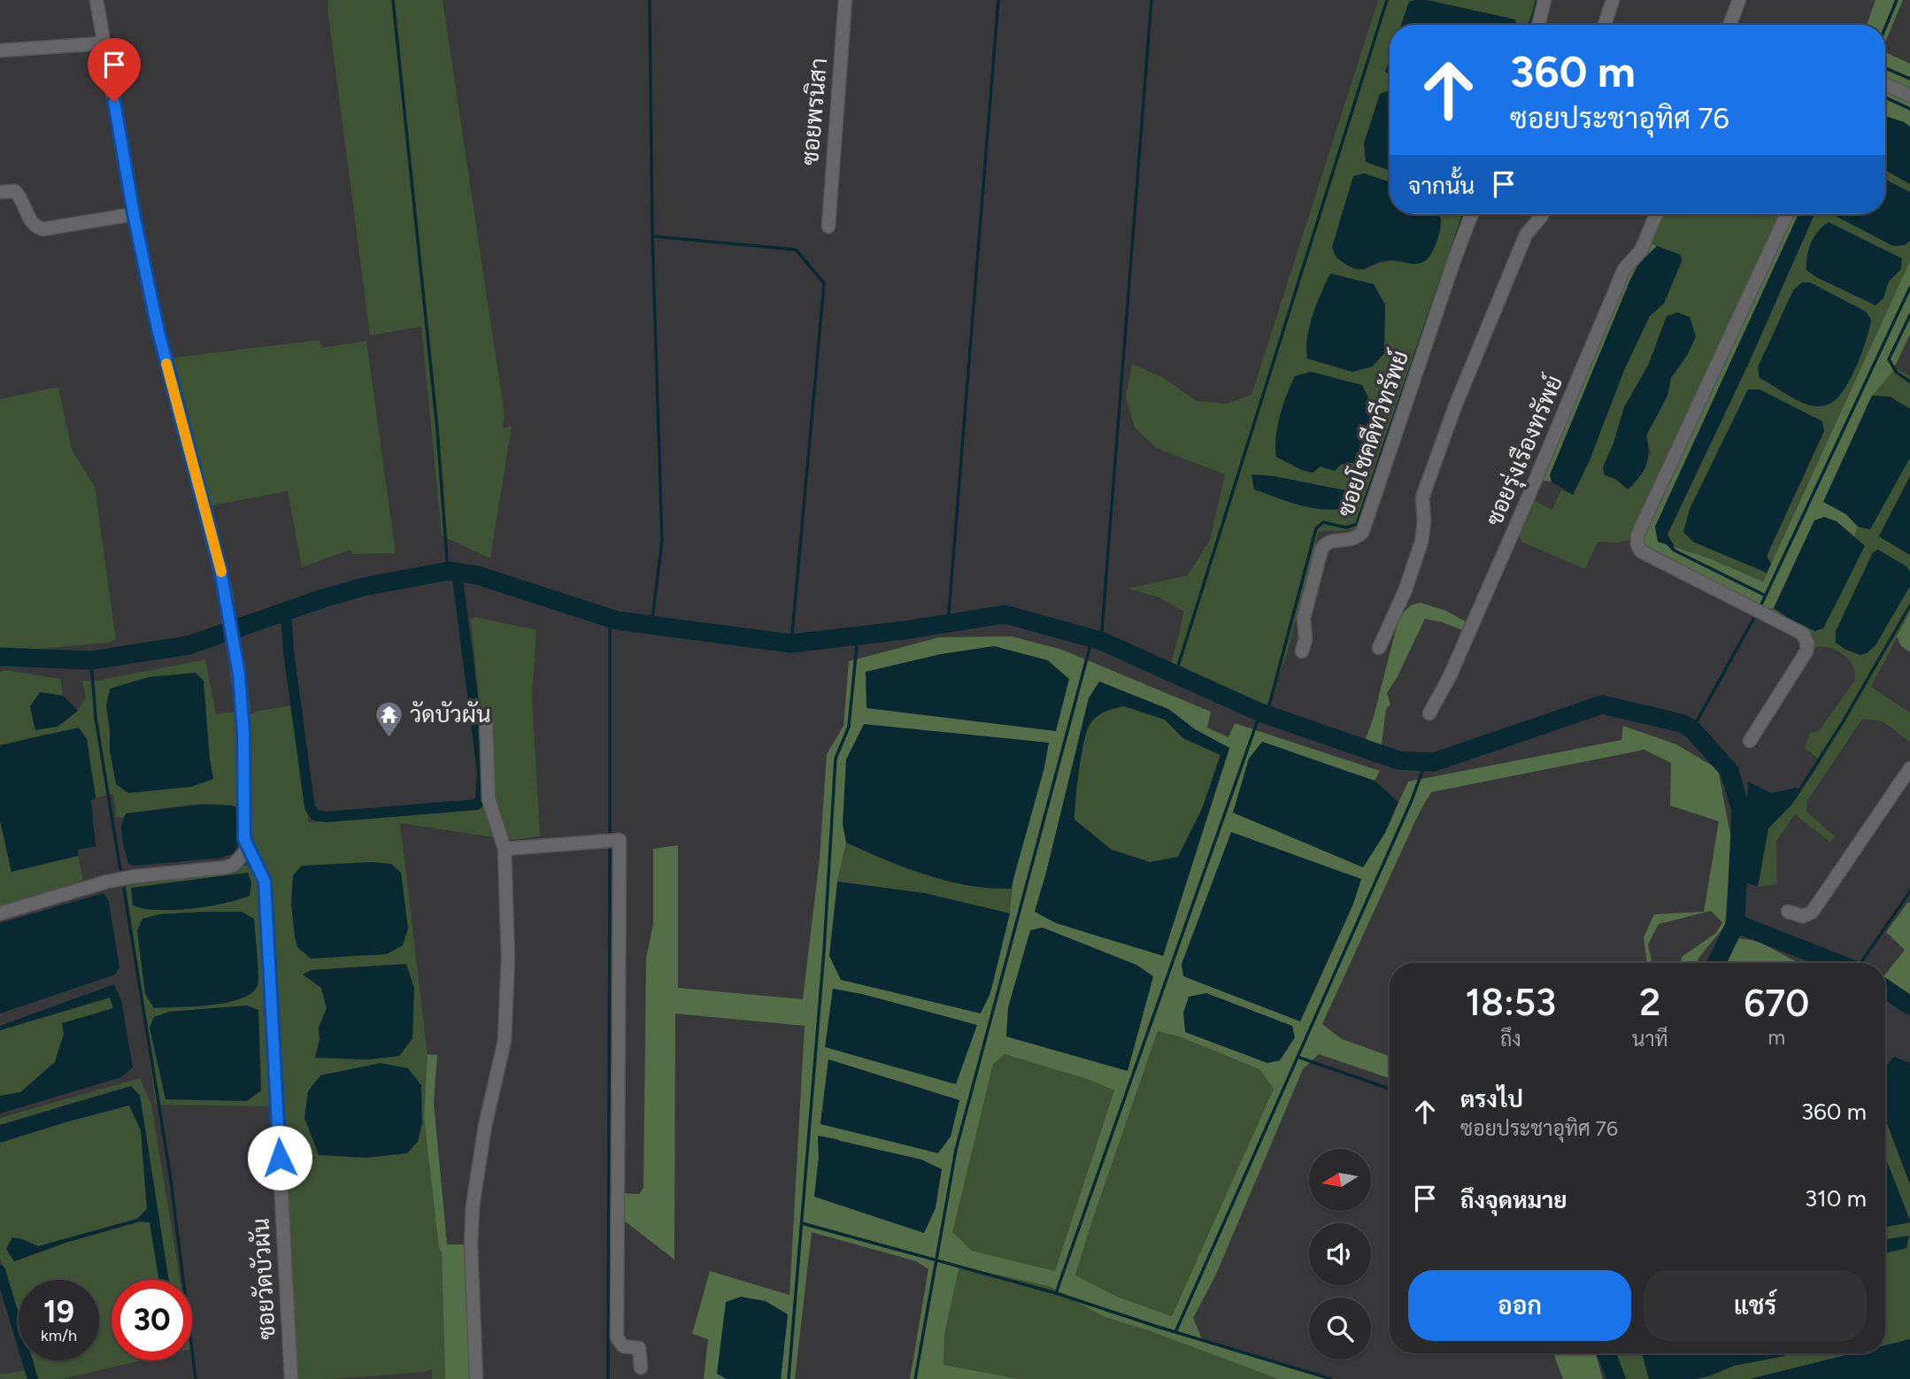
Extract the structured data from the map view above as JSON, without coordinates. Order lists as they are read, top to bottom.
{
  "streets": {
    "street": [
      "ซอยพรนิสา",
      "ซอยโชคดีทวีทรัพย์",
      "ซอยรุ่งเรืองทรัพย์",
      "ซอยวัดบัวผัน"
    ]
  },
  "places": {
    "temple": ["วัดบัวผัน"]
  },
  "north": "left",
  "page": {
    "turn": ["360 m", "ซอยประชาอุทิศ 76"],
    "then": "จากนั้น",
    "eta": [
      "18:53",
      "ถึง",
      "2",
      "นาที",
      "670",
      "m"
    ],
    "list": [
      {
        "name": "ตรงไป",
        "note": "ซอยประชาอุทิศ 76",
        "value": "360 m"
      },
      {
        "name": "ถึงจุดหมาย",
        "value": "310 m"
      }
    ],
    "buttons": ["ออก", "แชร์"],
    "speed": "19 km/h",
    "limit": "30"
  }
}
